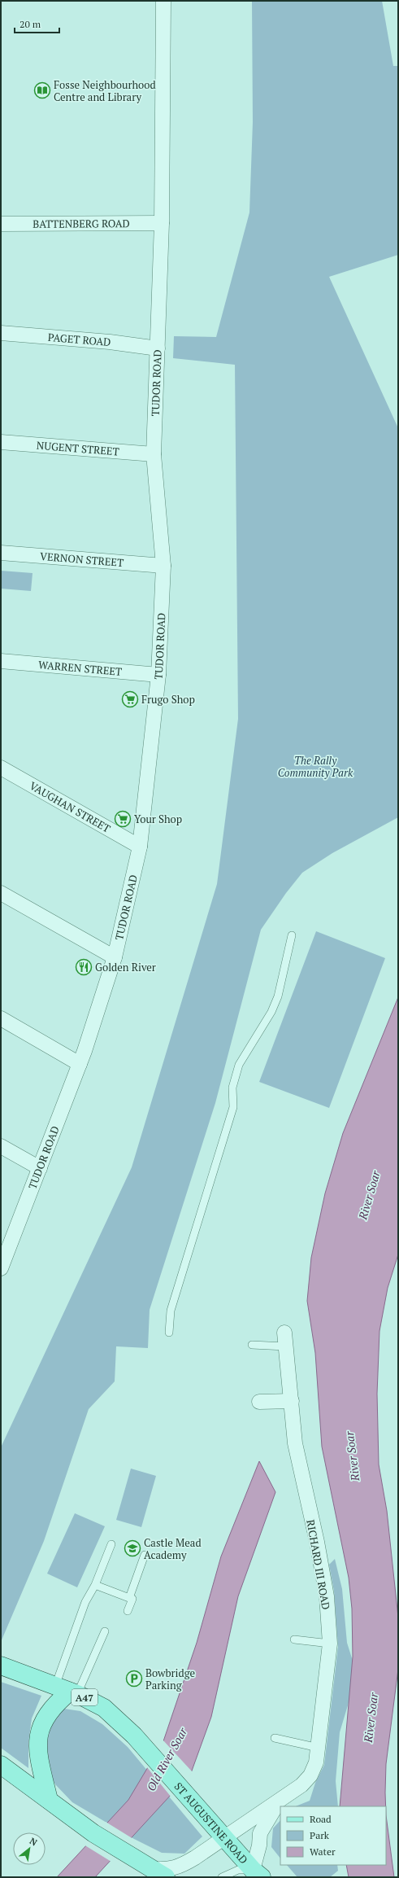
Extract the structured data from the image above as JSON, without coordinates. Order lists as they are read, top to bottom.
{
  "streets": {
    "main road": ["A47", "ST AUGUSTINE ROAD"],
    "street": [
      "BATTENBERG ROAD",
      "PAGET ROAD",
      "TUDOR ROAD",
      "NUGENT STREET",
      "VERNON STREET",
      "WARREN STREET",
      "VAUGHAN STREET",
      "RICHARD III ROAD"
    ]
  },
  "crossings": [
    ["BATTENBERG ROAD", "TUDOR ROAD"],
    ["PAGET ROAD", "TUDOR ROAD"],
    ["TUDOR ROAD", "NUGENT STREET"],
    ["TUDOR ROAD", "VERNON STREET"],
    ["TUDOR ROAD", "WARREN STREET"],
    ["TUDOR ROAD", "VAUGHAN STREET"],
    ["RICHARD III ROAD", "ST AUGUSTINE ROAD"]
  ],
  "water": ["River Soar", "Old River Soar"],
  "parks": ["The Rally Community Park"],
  "places": {
    "library": ["Fosse Neighbourhood Centre and Library"],
    "supermarket": ["Frugo Shop", "Your Shop"],
    "restaurant": ["Golden River"],
    "school or university": ["Castle Mead Academy"],
    "parking": ["Bowbridge Parking"]
  },
  "legend": ["Road", "Park", "Water"],
  "scale_bar": "20 m",
  "north": "top right"
}
